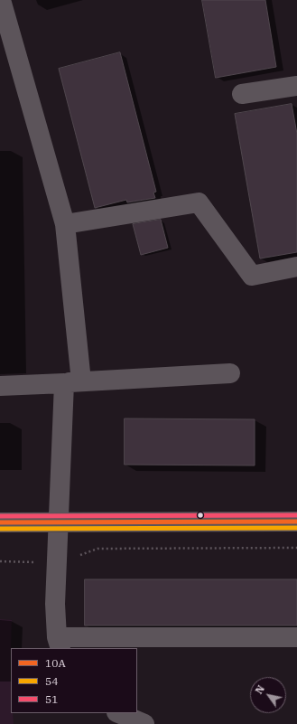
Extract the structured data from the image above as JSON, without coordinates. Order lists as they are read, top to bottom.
{
  "lines": ["transit line 51", "transit line 10А", "transit line 54"],
  "legend": ["10А", "54", "51"],
  "north": "top left"
}
